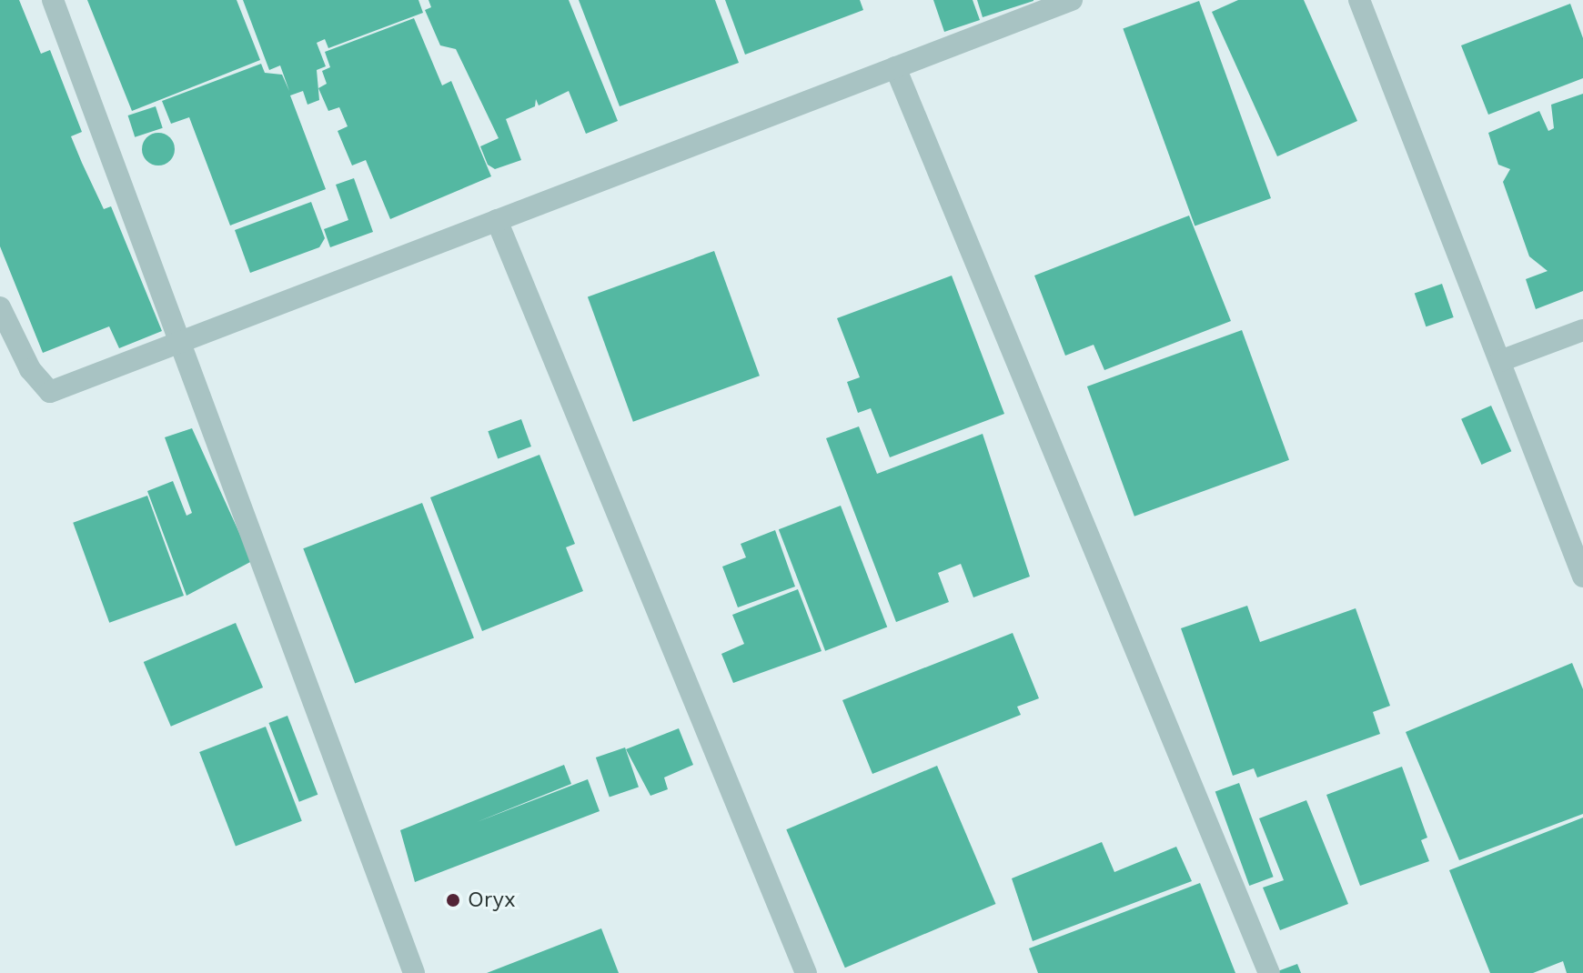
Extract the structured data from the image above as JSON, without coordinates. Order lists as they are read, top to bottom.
{
  "places": ["Oryx"]
}
